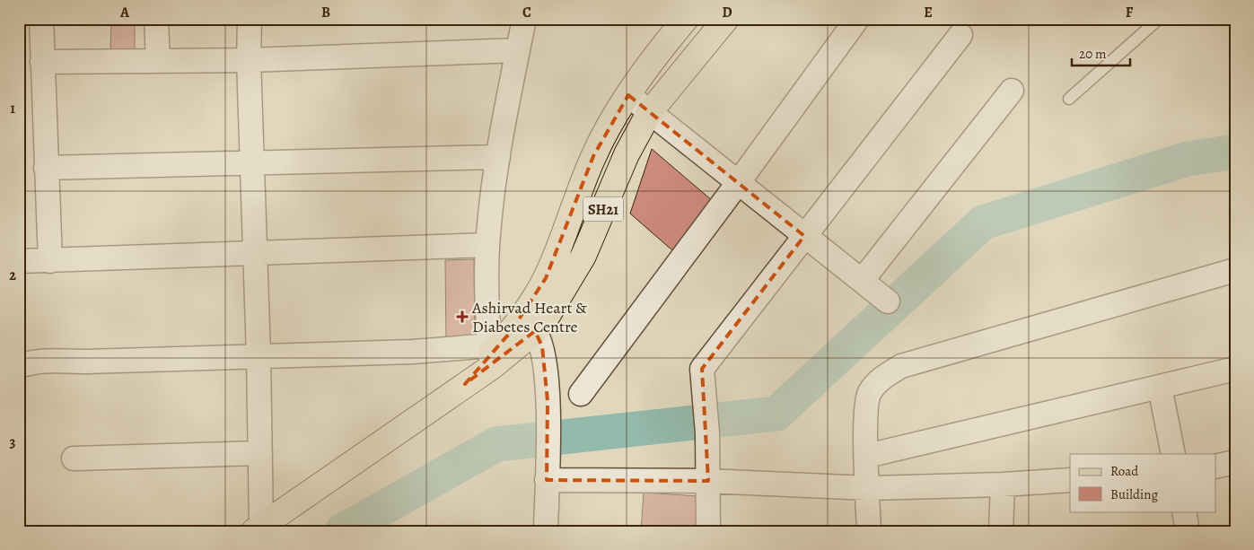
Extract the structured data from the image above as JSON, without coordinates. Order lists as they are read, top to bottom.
{
  "streets": {
    "main road": ["SH21"]
  },
  "places": {
    "health": ["Ashirvad Heart & Diabetes Centre"]
  },
  "legend": ["Road", "Building"],
  "scale_bar": "20 m",
  "grid": {
    "columns": [
      "A",
      "B",
      "C",
      "D",
      "E",
      "F"
    ],
    "rows": ["1", "2", "3"]
  }
}
